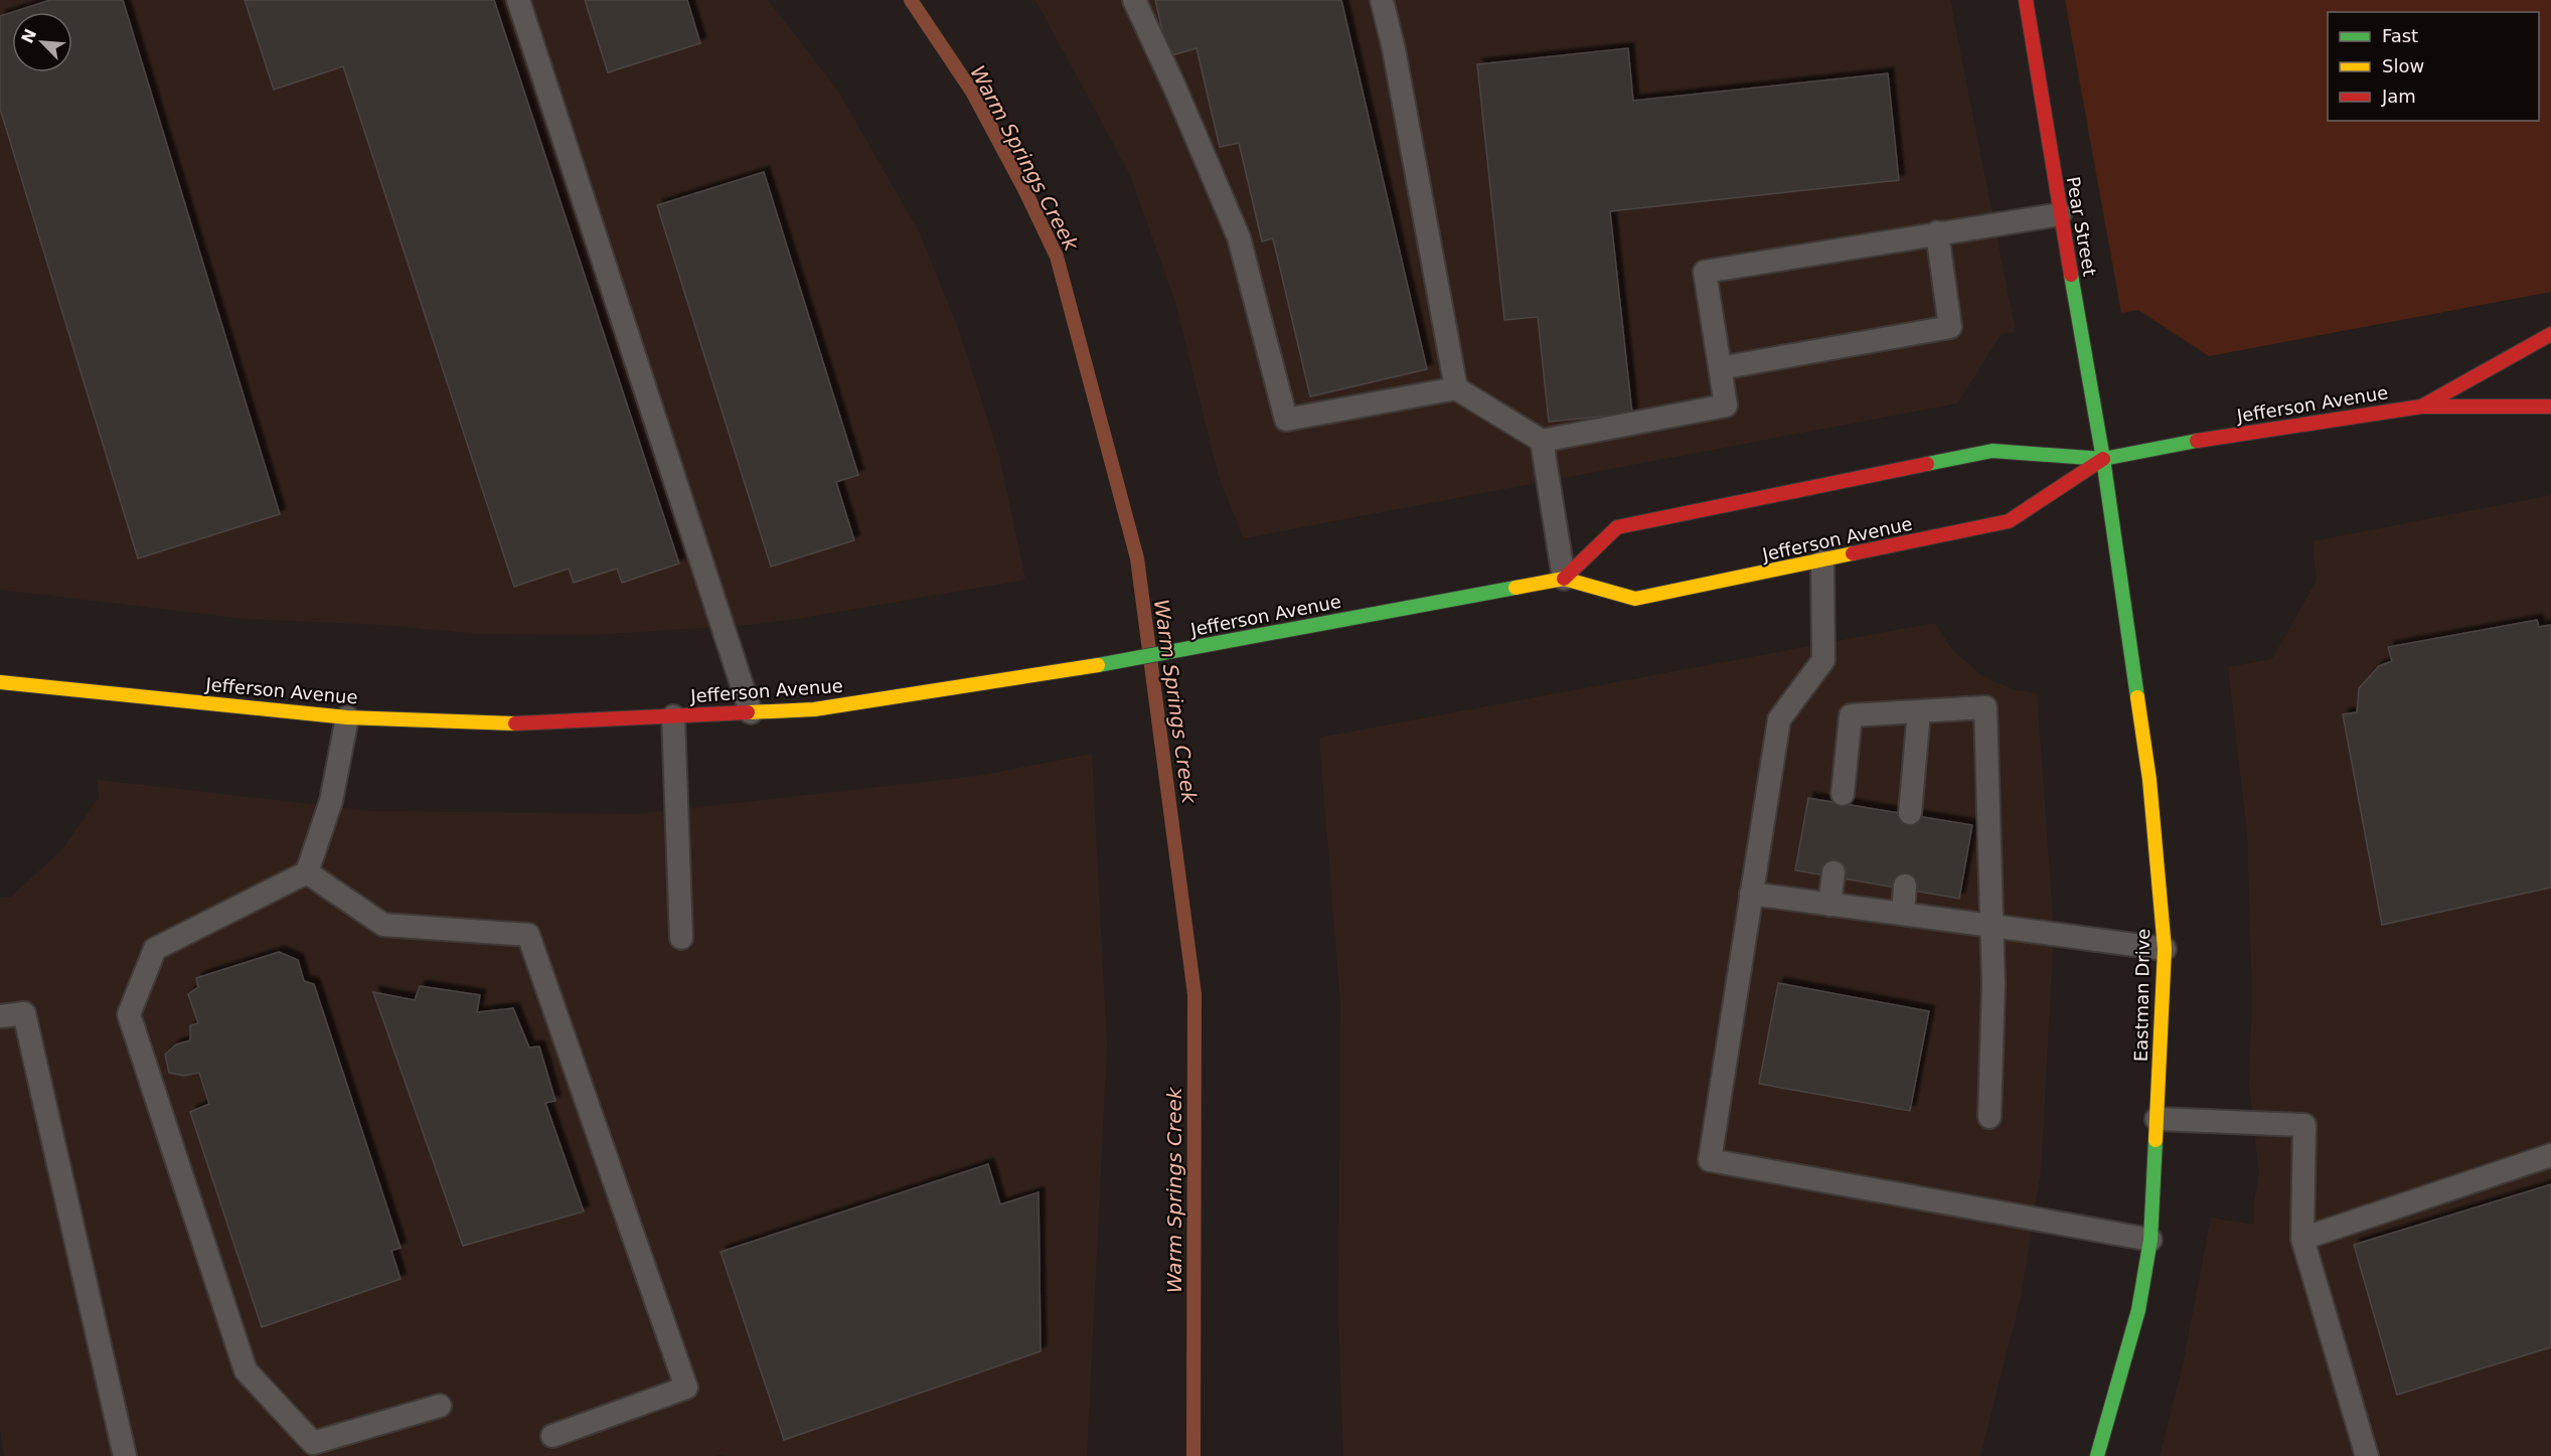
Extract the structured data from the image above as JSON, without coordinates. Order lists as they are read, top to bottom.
{
  "streets": {
    "main road": ["Pear Street", "Jefferson Avenue", "Eastman Drive"]
  },
  "crossings": [
    ["Pear Street", "Jefferson Avenue"],
    ["Pear Street", "Eastman Drive"],
    ["Jefferson Avenue", "Eastman Drive"]
  ],
  "water": ["Warm Springs Creek"],
  "legend": ["Fast", "Slow", "Jam"],
  "north": "top left"
}
